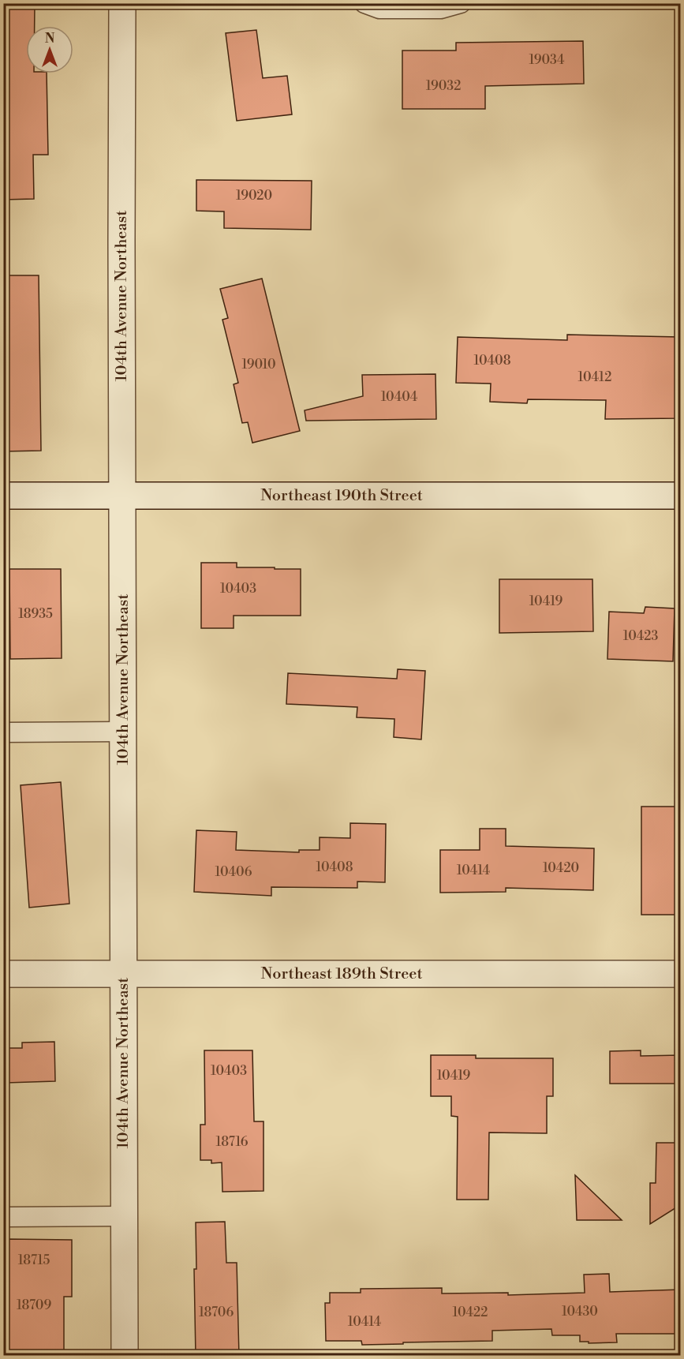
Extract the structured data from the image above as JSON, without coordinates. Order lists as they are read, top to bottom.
{
  "streets": {
    "street": ["104th Avenue Northeast", "Northeast 190th Street", "Northeast 189th Street"]
  },
  "crossings": [
    ["104th Avenue Northeast", "Northeast 190th Street"],
    ["104th Avenue Northeast", "Northeast 189th Street"]
  ],
  "house_numbers": [
    "19034",
    "19032",
    "19020",
    "10408",
    "19010",
    "10412",
    "10404",
    "10403",
    "10419",
    "18935",
    "10423",
    "10408",
    "10420",
    "10414",
    "10406",
    "10403",
    "10419",
    "18716",
    "18715",
    "18709",
    "10430",
    "18706",
    "10422",
    "10414"
  ],
  "north": "top"
}
